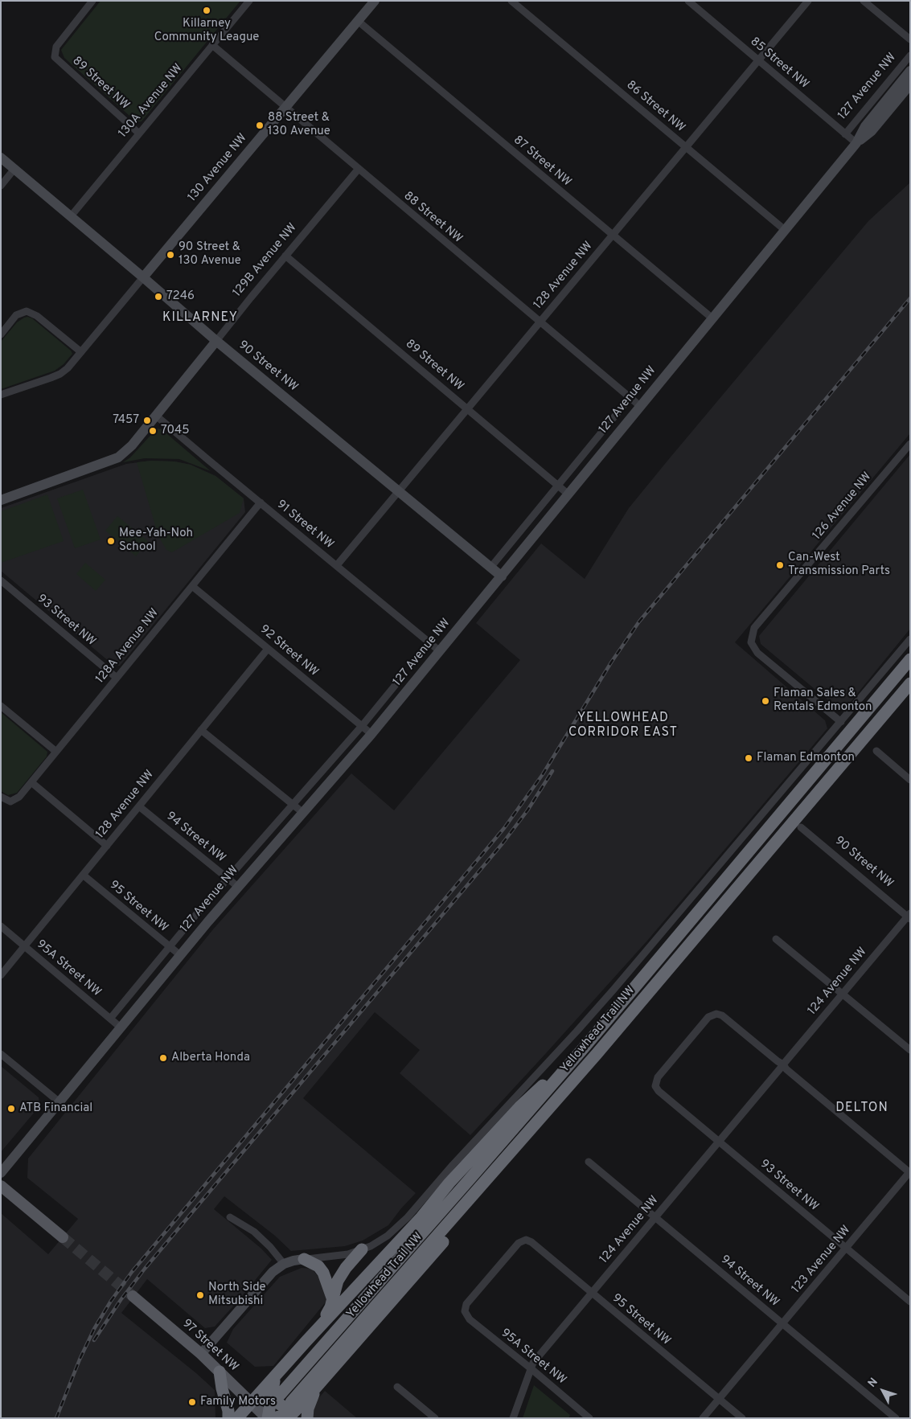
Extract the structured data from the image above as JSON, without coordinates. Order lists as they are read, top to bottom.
{
  "streets": {
    "highway": ["Yellowhead Trail NW"],
    "main road": [
      "127 Avenue NW",
      "130 Avenue NW",
      "129B Avenue NW",
      "90 Street NW",
      "97 Street NW"
    ],
    "street": [
      "85 Street NW",
      "89 Street NW",
      "130A Avenue NW",
      "86 Street NW",
      "87 Street NW",
      "88 Street NW",
      "128 Avenue NW",
      "126 Avenue NW",
      "91 Street NW",
      "93 Street NW",
      "128A Avenue NW",
      "92 Street NW",
      "94 Street NW",
      "95 Street NW",
      "95A Street NW",
      "124 Avenue NW",
      "123 Avenue NW"
    ]
  },
  "crossings": [
    ["85 Street NW", "127 Avenue NW"],
    ["85 Street NW", "128 Avenue NW"],
    ["89 Street NW", "127 Avenue NW"],
    ["89 Street NW", "130A Avenue NW"],
    ["89 Street NW", "129B Avenue NW"],
    ["89 Street NW", "128 Avenue NW"],
    ["127 Avenue NW", "86 Street NW"],
    ["127 Avenue NW", "87 Street NW"],
    ["127 Avenue NW", "88 Street NW"],
    ["127 Avenue NW", "90 Street NW"],
    ["127 Avenue NW", "91 Street NW"],
    ["127 Avenue NW", "92 Street NW"],
    ["127 Avenue NW", "94 Street NW"],
    ["127 Avenue NW", "95 Street NW"],
    ["127 Avenue NW", "95A Street NW"],
    ["130A Avenue NW", "88 Street NW"],
    ["130A Avenue NW", "90 Street NW"],
    ["86 Street NW", "128 Avenue NW"],
    ["87 Street NW", "130 Avenue NW"],
    ["87 Street NW", "128 Avenue NW"],
    ["130 Avenue NW", "88 Street NW"],
    ["130 Avenue NW", "90 Street NW"],
    ["88 Street NW", "129B Avenue NW"],
    ["88 Street NW", "128 Avenue NW"],
    ["129B Avenue NW", "90 Street NW"],
    ["129B Avenue NW", "91 Street NW"],
    ["128 Avenue NW", "90 Street NW"],
    ["128 Avenue NW", "91 Street NW"],
    ["128 Avenue NW", "92 Street NW"],
    ["128 Avenue NW", "94 Street NW"],
    ["128 Avenue NW", "95 Street NW"],
    ["128 Avenue NW", "95A Street NW"],
    ["90 Street NW", "124 Avenue NW"],
    ["126 Avenue NW", "Yellowhead Trail NW"],
    ["91 Street NW", "128A Avenue NW"],
    ["93 Street NW", "128A Avenue NW"],
    ["93 Street NW", "124 Avenue NW"],
    ["93 Street NW", "123 Avenue NW"],
    ["128A Avenue NW", "92 Street NW"],
    ["94 Street NW", "124 Avenue NW"],
    ["94 Street NW", "123 Avenue NW"],
    ["95 Street NW", "95A Street NW"],
    ["95 Street NW", "124 Avenue NW"],
    ["95 Street NW", "123 Avenue NW"],
    ["95A Street NW", "124 Avenue NW"]
  ],
  "districts": ["KILLARNEY", "YELLOWHEAD CORRIDOR EAST", "DELTON"],
  "places": [
    "Killarney Community League",
    "88 Street & 130 Avenue",
    "90 Street & 130 Avenue",
    "7246",
    "7457",
    "7045",
    "Mee-Yah-Noh School",
    "Can-West Transmission Parts",
    "Flaman Sales & Rentals Edmonton",
    "Flaman Edmonton",
    "Alberta Honda",
    "ATB Financial",
    "North Side Mitsubishi",
    "Family Motors"
  ],
  "north": "top left"
}
